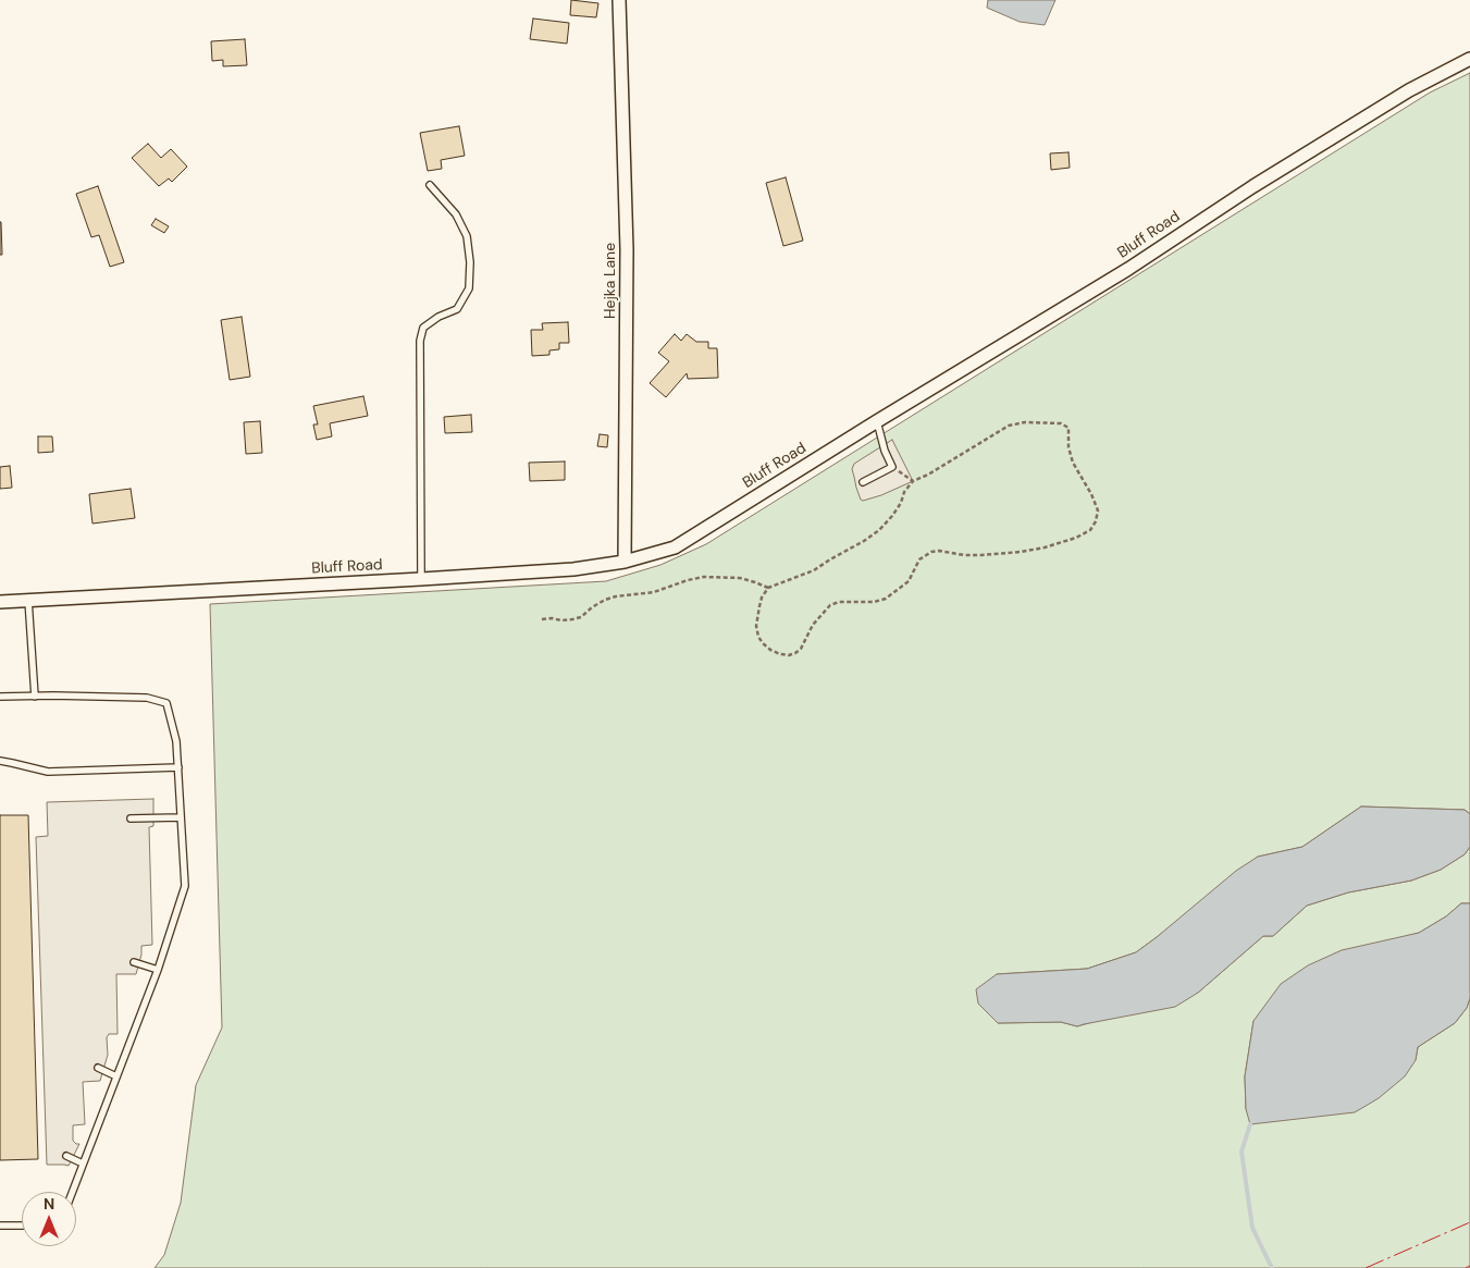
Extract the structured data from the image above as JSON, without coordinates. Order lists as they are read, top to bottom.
{
  "streets": {
    "street": ["Bluff Road", "Hejka Lane"]
  },
  "crossings": [
    ["Bluff Road", "Hejka Lane"]
  ],
  "north": "top"
}
